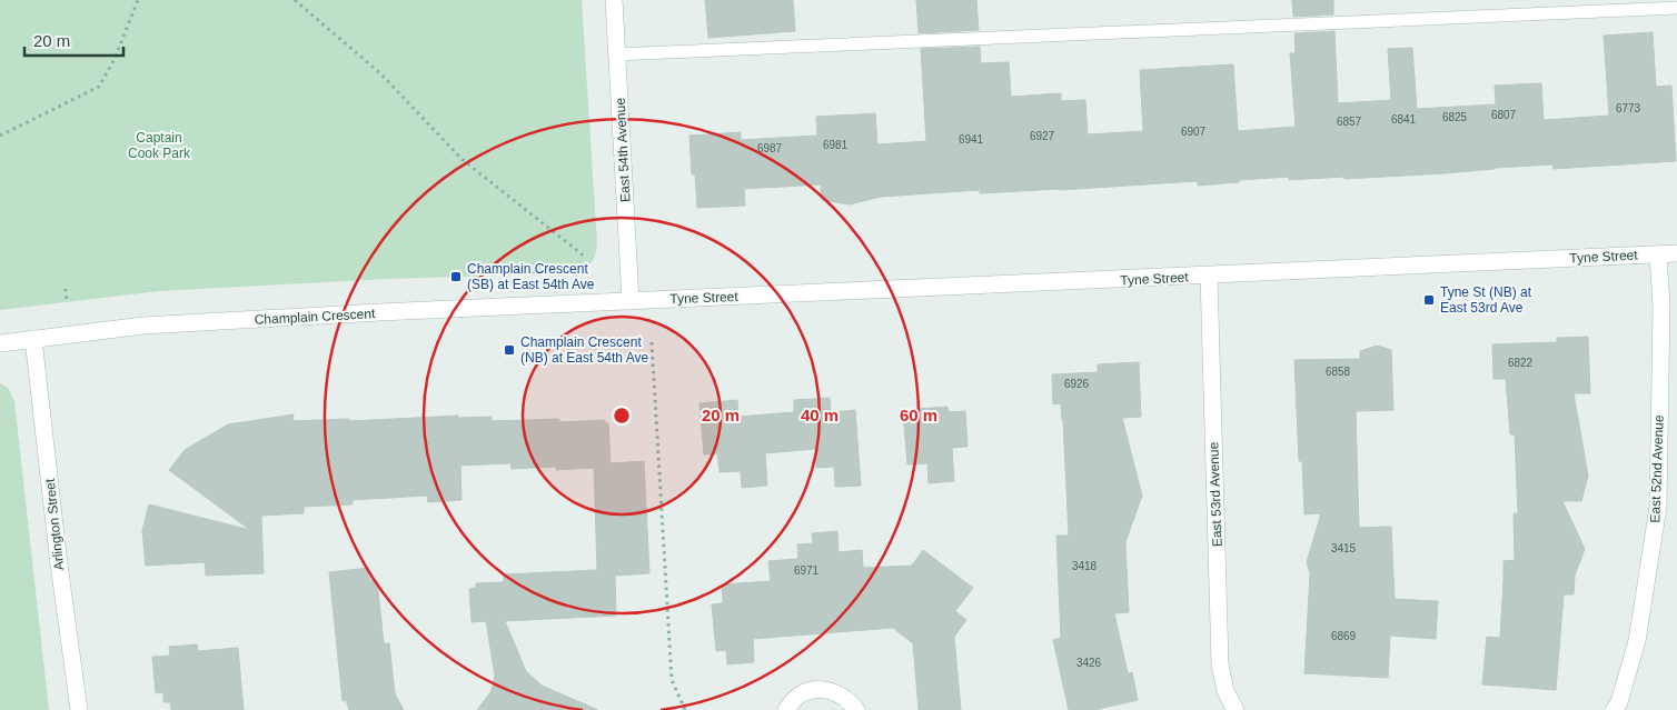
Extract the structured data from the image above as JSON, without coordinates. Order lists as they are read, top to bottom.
{
  "streets": {
    "street": [
      "East 54th Avenue",
      "Tyne Street",
      "Champlain Crescent",
      "East 52nd Avenue",
      "East 53rd Avenue",
      "Arlington Street"
    ]
  },
  "crossings": [
    ["East 54th Avenue", "Tyne Street"],
    ["East 54th Avenue", "Champlain Crescent"],
    ["Tyne Street", "Champlain Crescent"],
    ["Tyne Street", "East 52nd Avenue"],
    ["Tyne Street", "East 53rd Avenue"],
    ["Champlain Crescent", "Arlington Street"]
  ],
  "parks": ["Captain Cook Park"],
  "places": {
    "transit": ["Champlain Crescent (SB) at East 54th Ave", "Tyne St (NB) at East 53rd Ave", "Champlain Crescent (NB) at East 54th Ave"]
  },
  "house_numbers": [
    "6773",
    "6807",
    "6825",
    "6841",
    "6857",
    "6907",
    "6927",
    "6941",
    "6981",
    "6987",
    "6822",
    "6858",
    "6926",
    "3415",
    "3418",
    "6971",
    "6869",
    "3426"
  ],
  "scale_bar": "20 m",
  "rings": ["20 m", "40 m", "60 m"]
}
